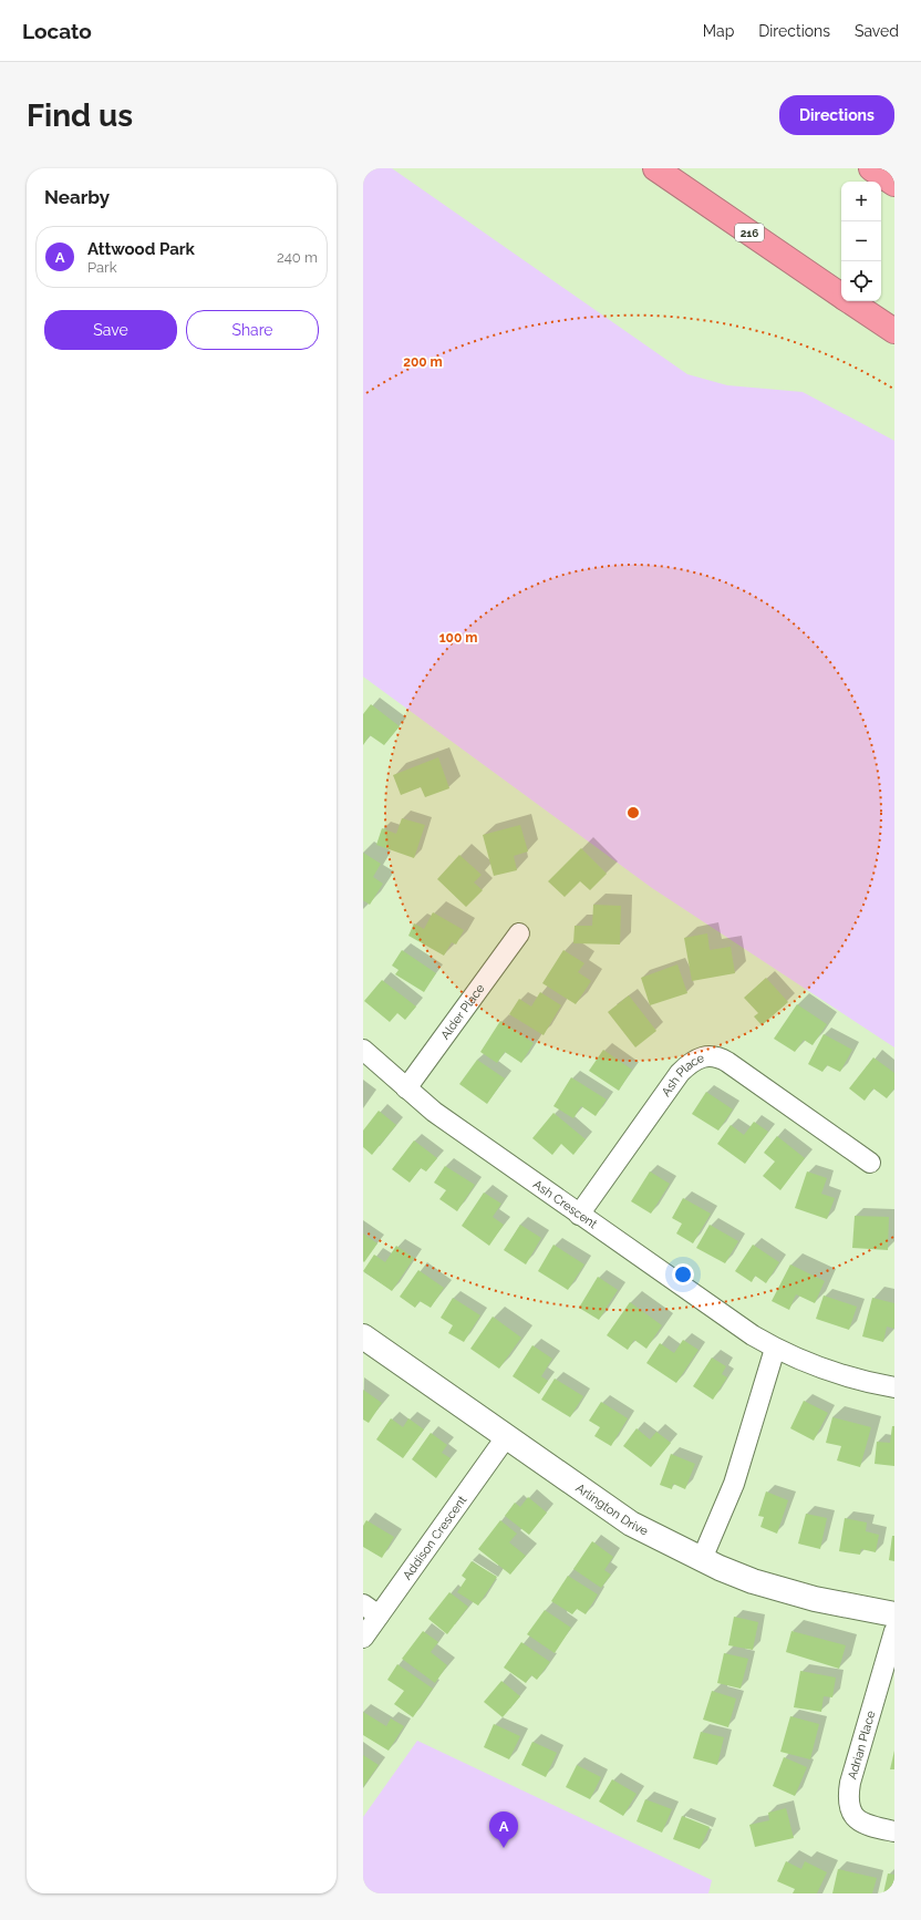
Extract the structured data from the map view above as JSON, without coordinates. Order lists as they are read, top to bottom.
{
  "streets": {
    "highway": ["216"],
    "street": [
      "Alder Place",
      "Ash Place",
      "Ash Crescent",
      "Arlington Drive",
      "Addison Crescent",
      "Adrian Place"
    ]
  },
  "crossings": [
    ["Alder Place", "Ash Crescent"],
    ["Ash Place", "Ash Crescent"],
    ["Arlington Drive", "Addison Crescent"]
  ],
  "page": {
    "header": "Locato",
    "nav": ["Map", "Directions", "Saved"],
    "buttons": [
      "Directions",
      ["Save", "Share"]
    ],
    "title": "Find us",
    "heading": "Nearby",
    "map_buttons": ["+", "−"],
    "list": [
      {
        "mark": "A",
        "name": "Attwood Park",
        "note": "Park",
        "value": "240 m"
      }
    ],
    "pins": "A"
  },
  "rings": ["200 m", "100 m"]
}
